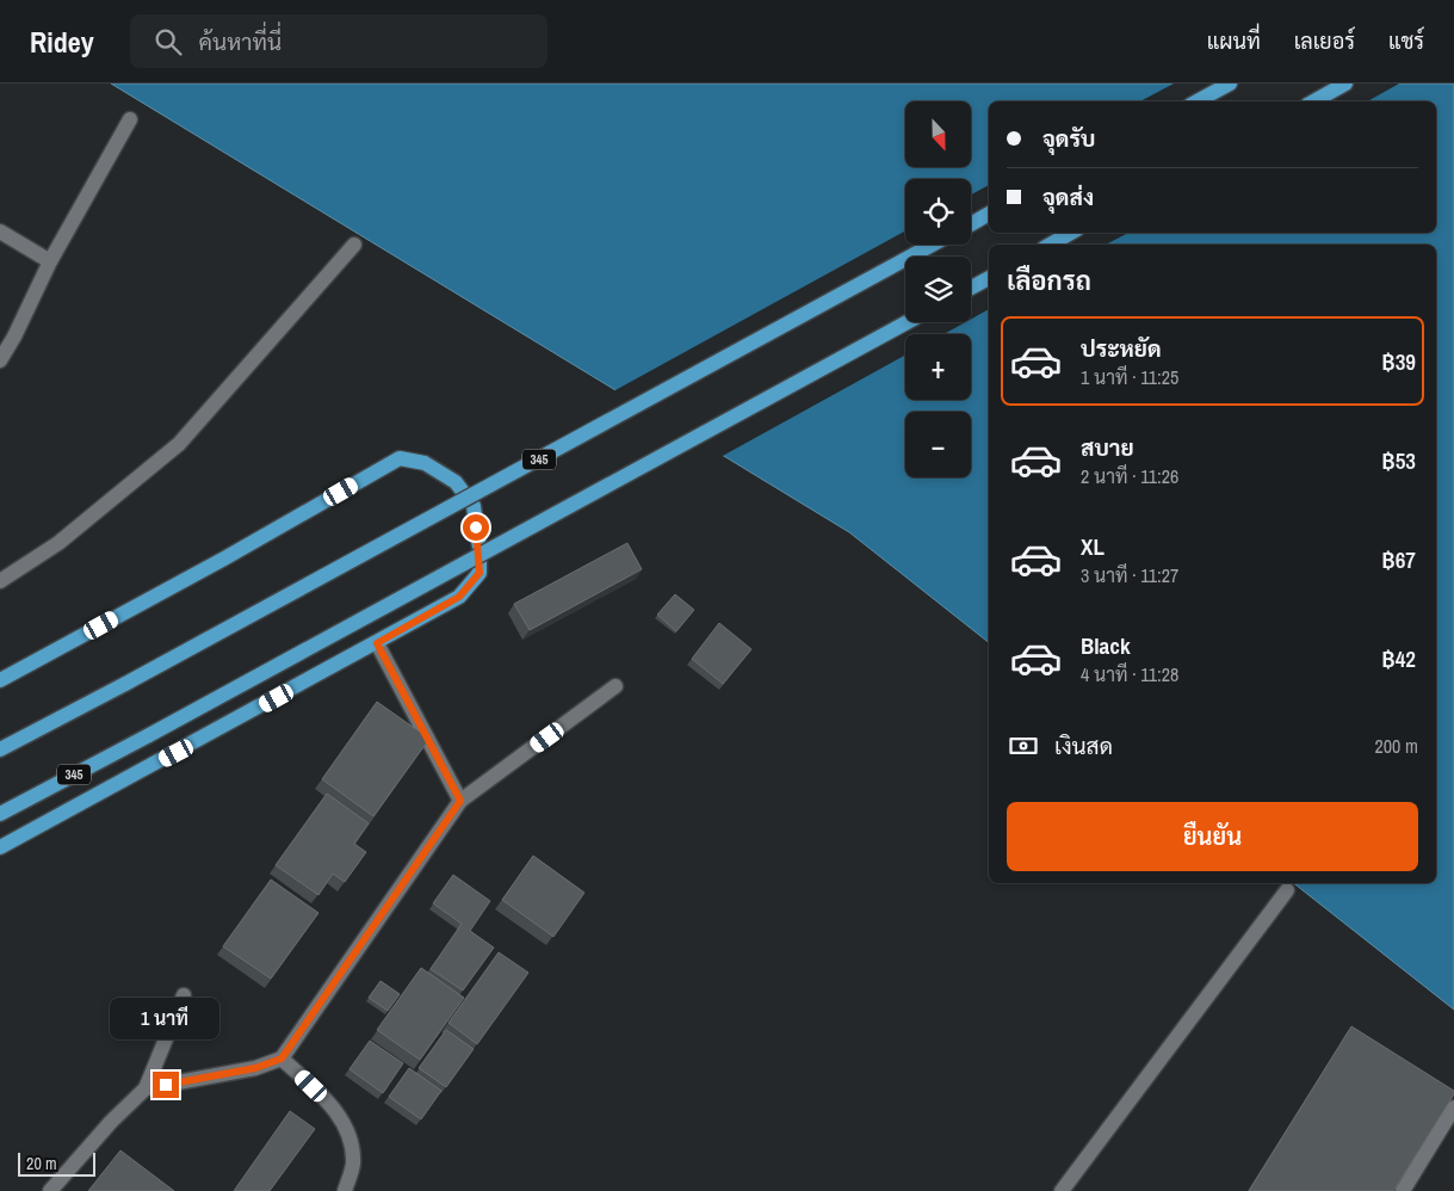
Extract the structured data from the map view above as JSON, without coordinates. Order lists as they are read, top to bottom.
{
  "streets": {
    "main road": ["345"]
  },
  "scale_bar": "20 m",
  "north": "bottom",
  "page": {
    "header": "Ridey",
    "search": "ค้นหาที่นี่",
    "nav": ["แผนที่", "เลเยอร์", "แชร์"],
    "map_buttons": ["+", "−"],
    "banner": ["จุดรับ", "จุดส่ง"],
    "heading": "เลือกรถ",
    "list": [
      {
        "name": "ประหยัด",
        "note": "1 นาที · 11:25",
        "value": "฿39"
      },
      {
        "name": "สบาย",
        "note": "2 นาที · 11:26",
        "value": "฿53"
      },
      {
        "name": "XL",
        "note": "3 นาที · 11:27",
        "value": "฿67"
      },
      {
        "name": "Black",
        "note": "4 นาที · 11:28",
        "value": "฿42"
      }
    ],
    "pay": ["เงินสด", "200 m"],
    "buttons": "ยืนยัน",
    "bubble": "1 นาที",
    "scale": "20 m"
  }
}
